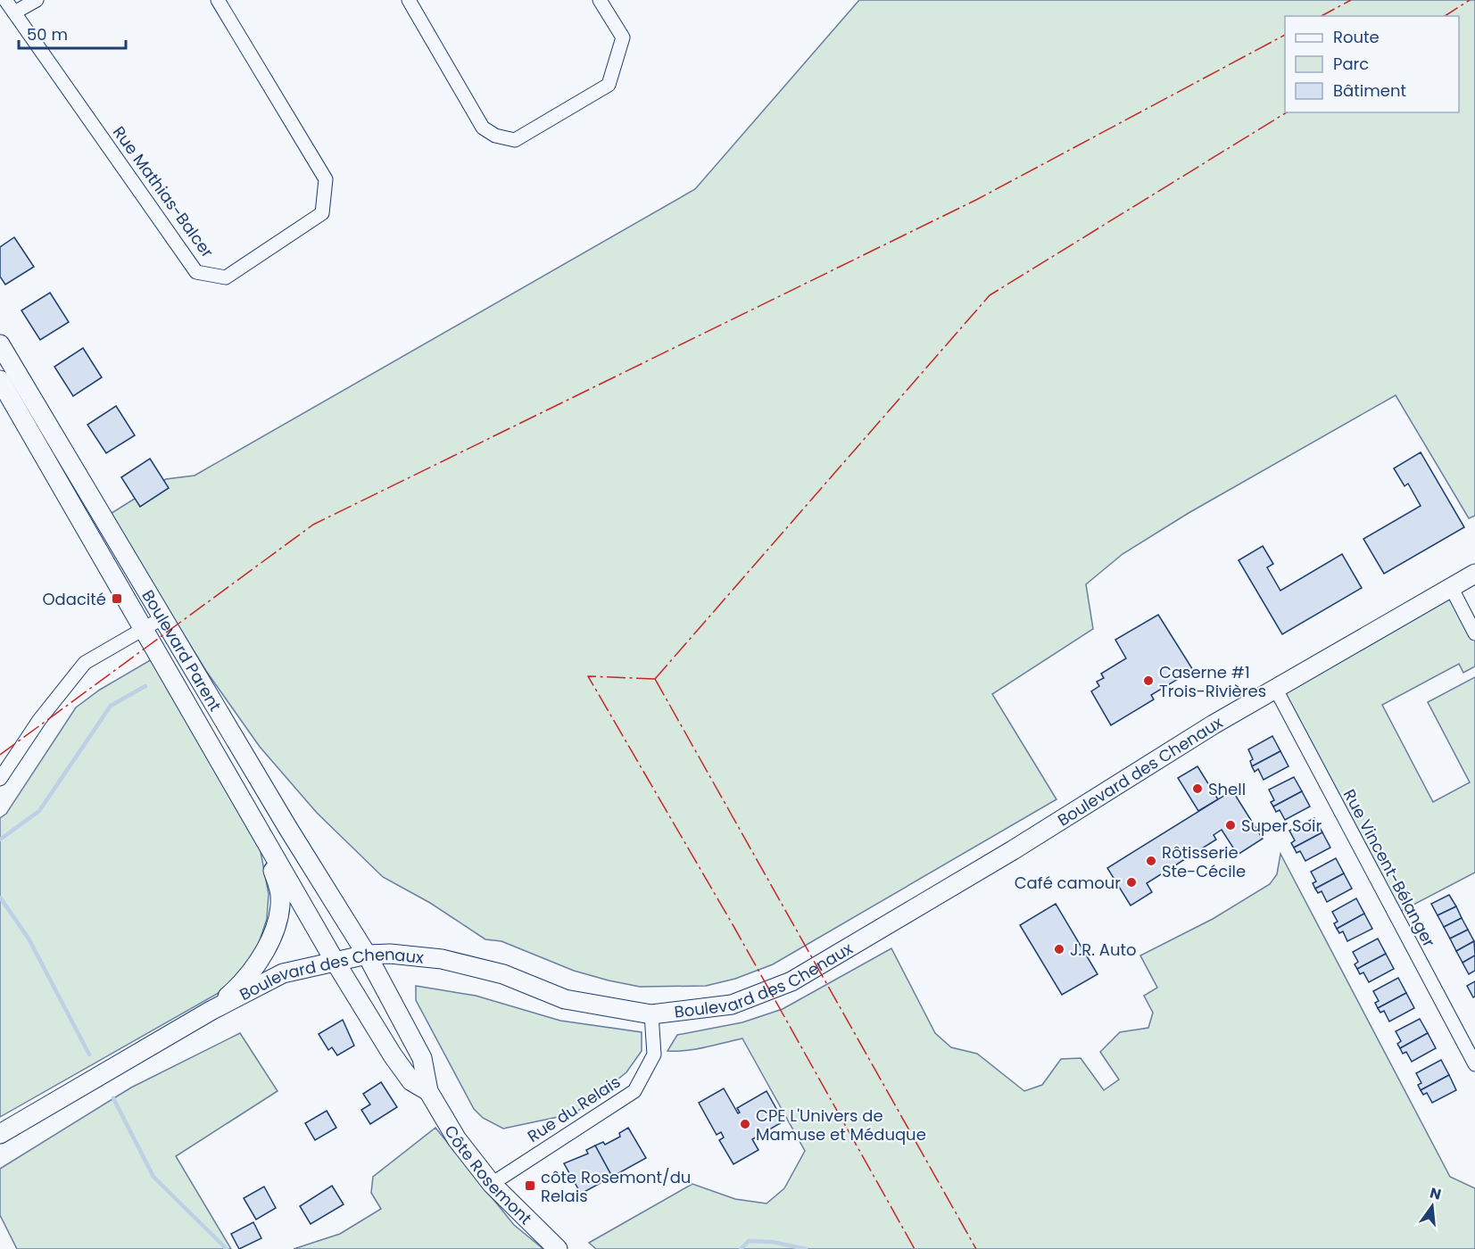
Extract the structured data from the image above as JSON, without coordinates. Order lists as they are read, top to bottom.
{
  "streets": {
    "street": [
      "Rue Mathias-Balcer",
      "Boulevard Parent",
      "Boulevard des Chenaux",
      "Rue Vincent-Bélanger",
      "Rue du Relais",
      "Côte Rosemont"
    ]
  },
  "crossings": [
    ["Boulevard Parent", "Boulevard des Chenaux"],
    ["Boulevard Parent", "Côte Rosemont"],
    ["Boulevard des Chenaux", "Rue Vincent-Bélanger"],
    ["Boulevard des Chenaux", "Rue du Relais"],
    ["Boulevard des Chenaux", "Côte Rosemont"],
    ["Rue du Relais", "Côte Rosemont"]
  ],
  "places": {
    "transit": ["Odacité", "côte Rosemont/du Relais"],
    "other": [
      "Caserne #1 Trois-Rivières",
      "Shell",
      "Super Soir",
      "Rôtisserie Ste-Cécile",
      "Café camour",
      "J.R. Auto",
      "CPE L'Univers de Mamuse et Méduque"
    ]
  },
  "legend": ["Route", "Parc", "Bâtiment"],
  "scale_bar": "50 m",
  "north": "top"
}
